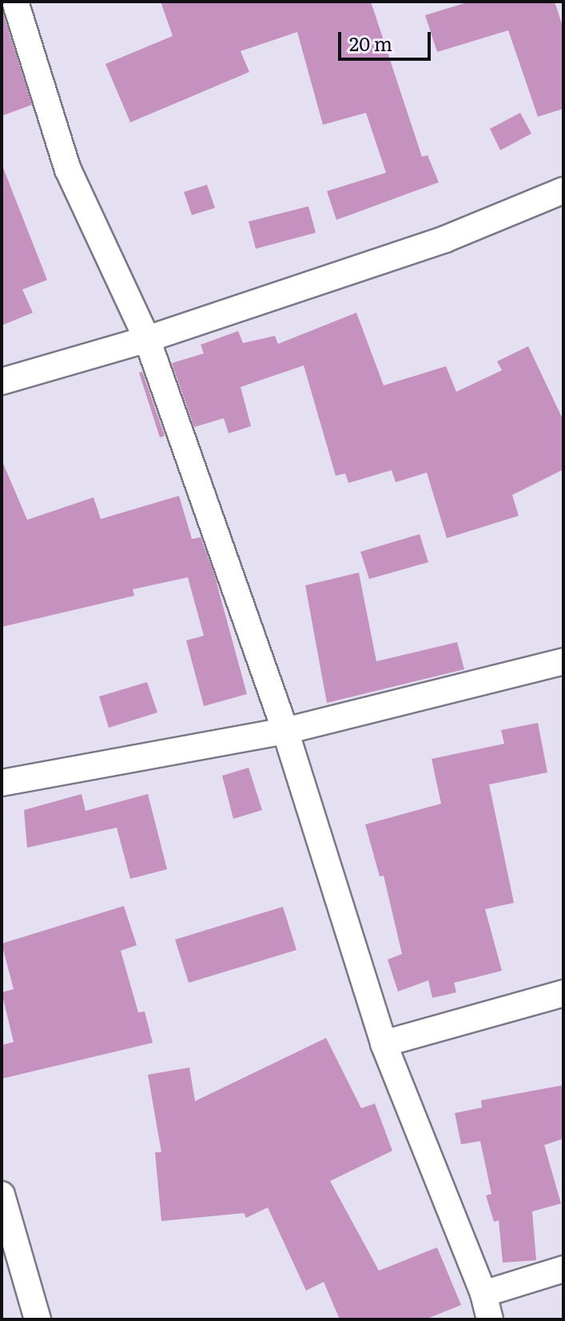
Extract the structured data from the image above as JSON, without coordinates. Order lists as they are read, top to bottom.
{
  "scale_bar": "20 m"
}
